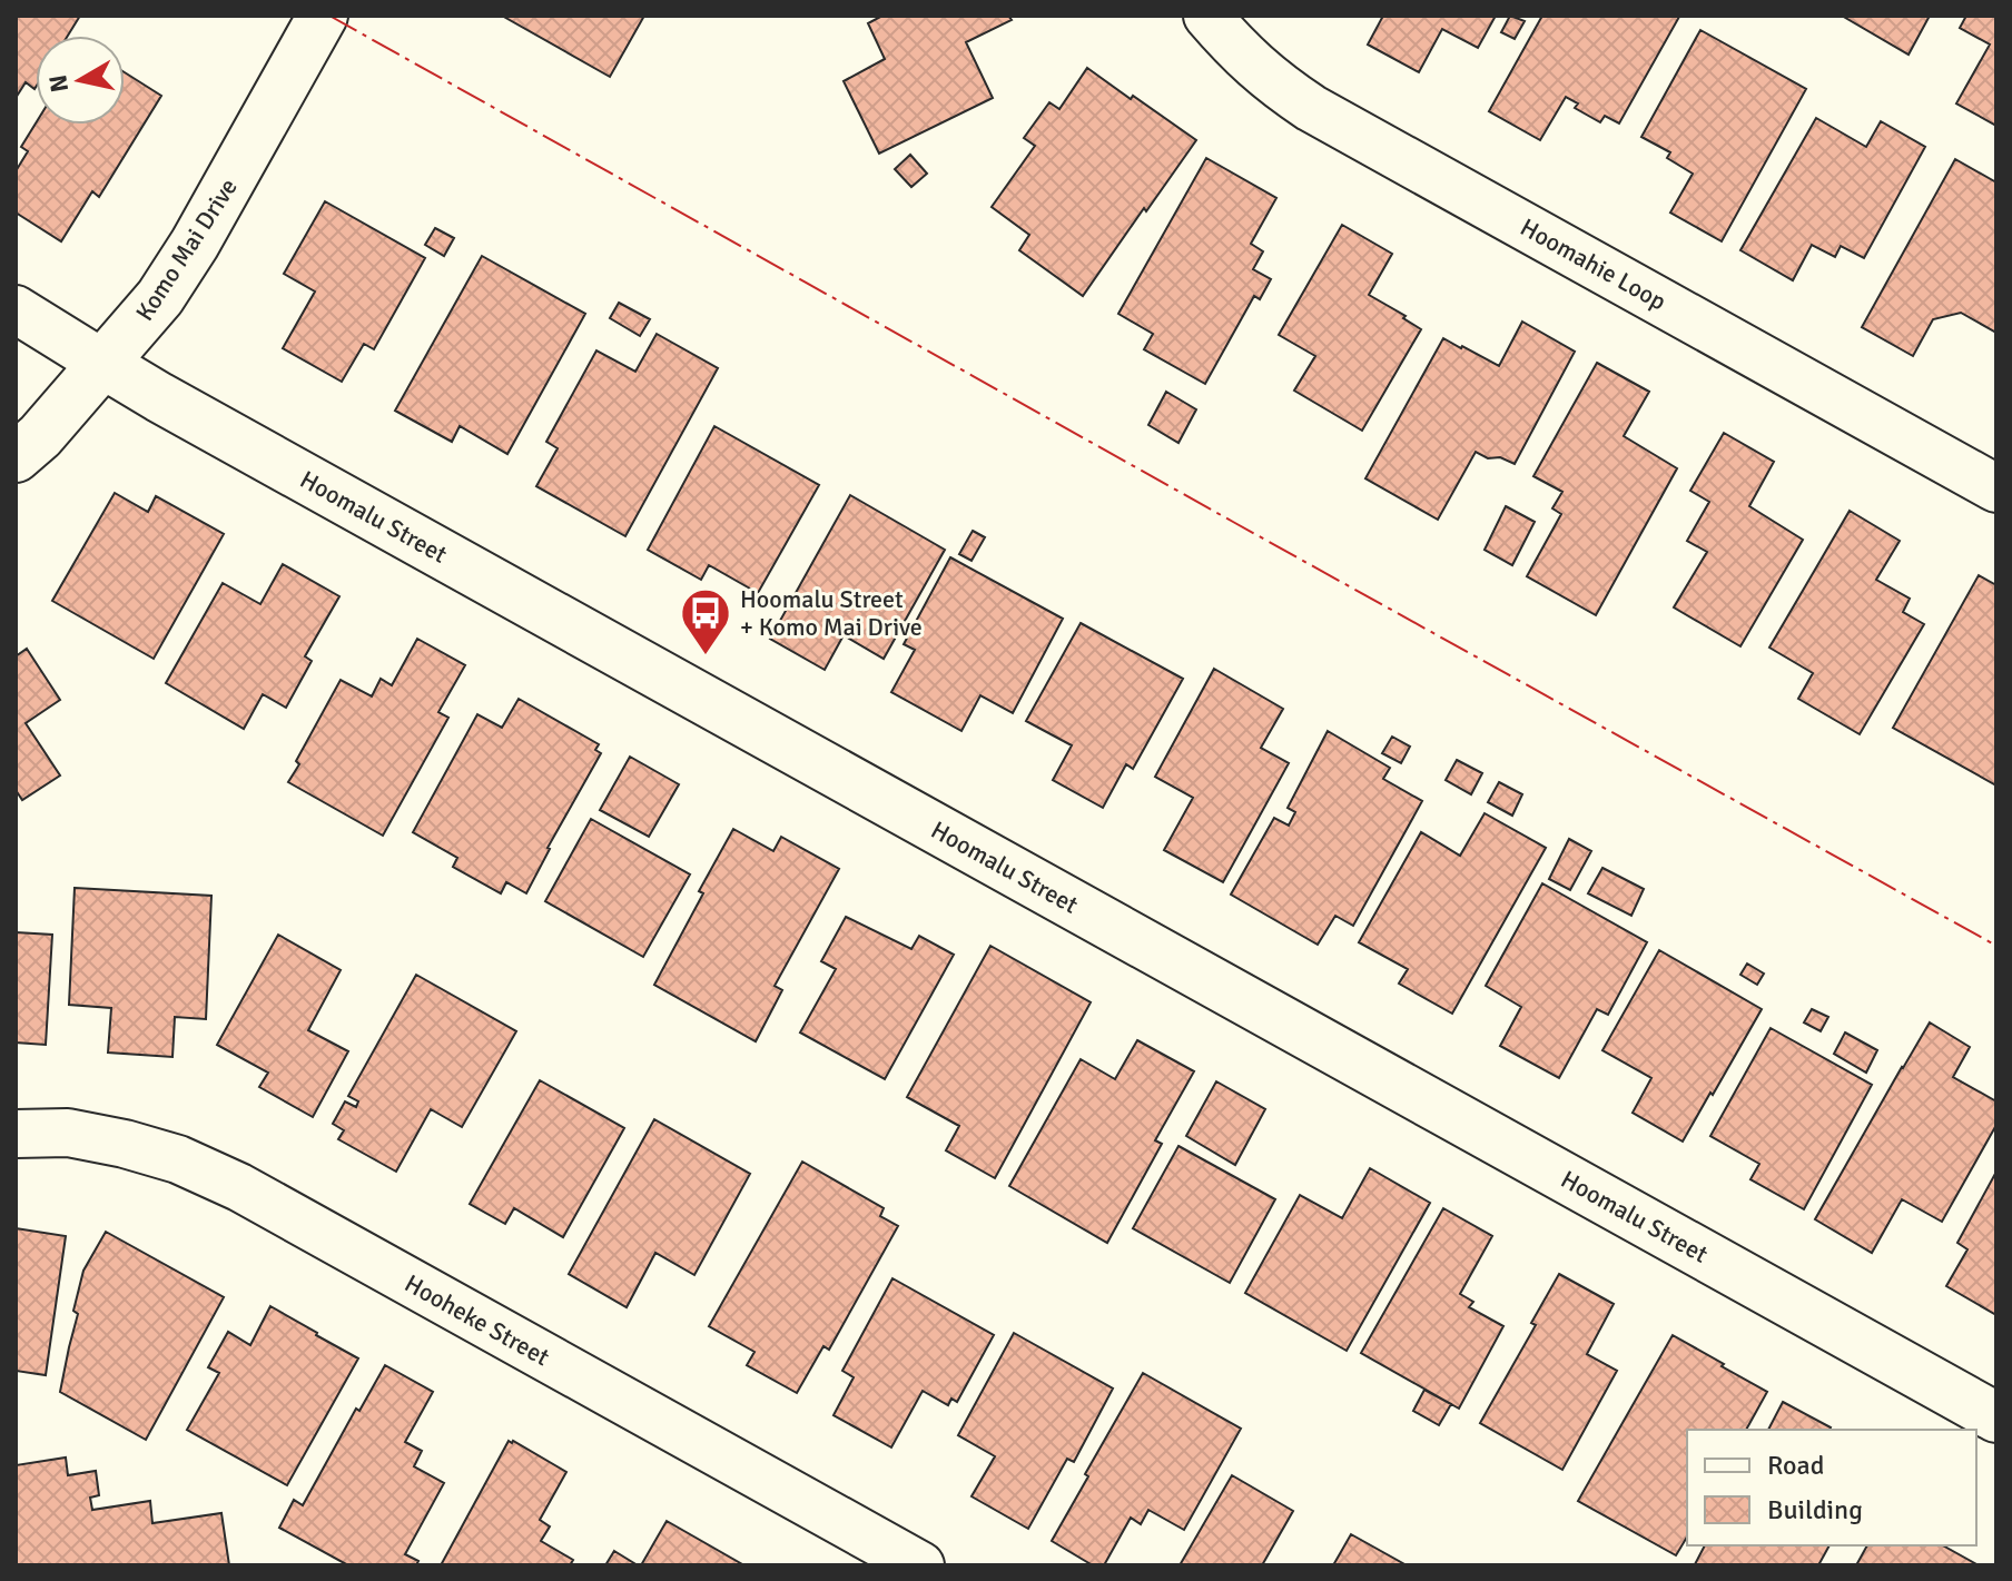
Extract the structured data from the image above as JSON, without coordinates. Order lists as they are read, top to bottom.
{
  "streets": {
    "street": [
      "Komo Mai Drive",
      "Hoomahie Loop",
      "Hoomalu Street",
      "Hooheke Street"
    ]
  },
  "crossings": [
    ["Komo Mai Drive", "Hoomalu Street"]
  ],
  "places": {
    "bus stop": ["Hoomalu Street + Komo Mai Drive"]
  },
  "legend": ["Road", "Building"],
  "north": "left"
}
